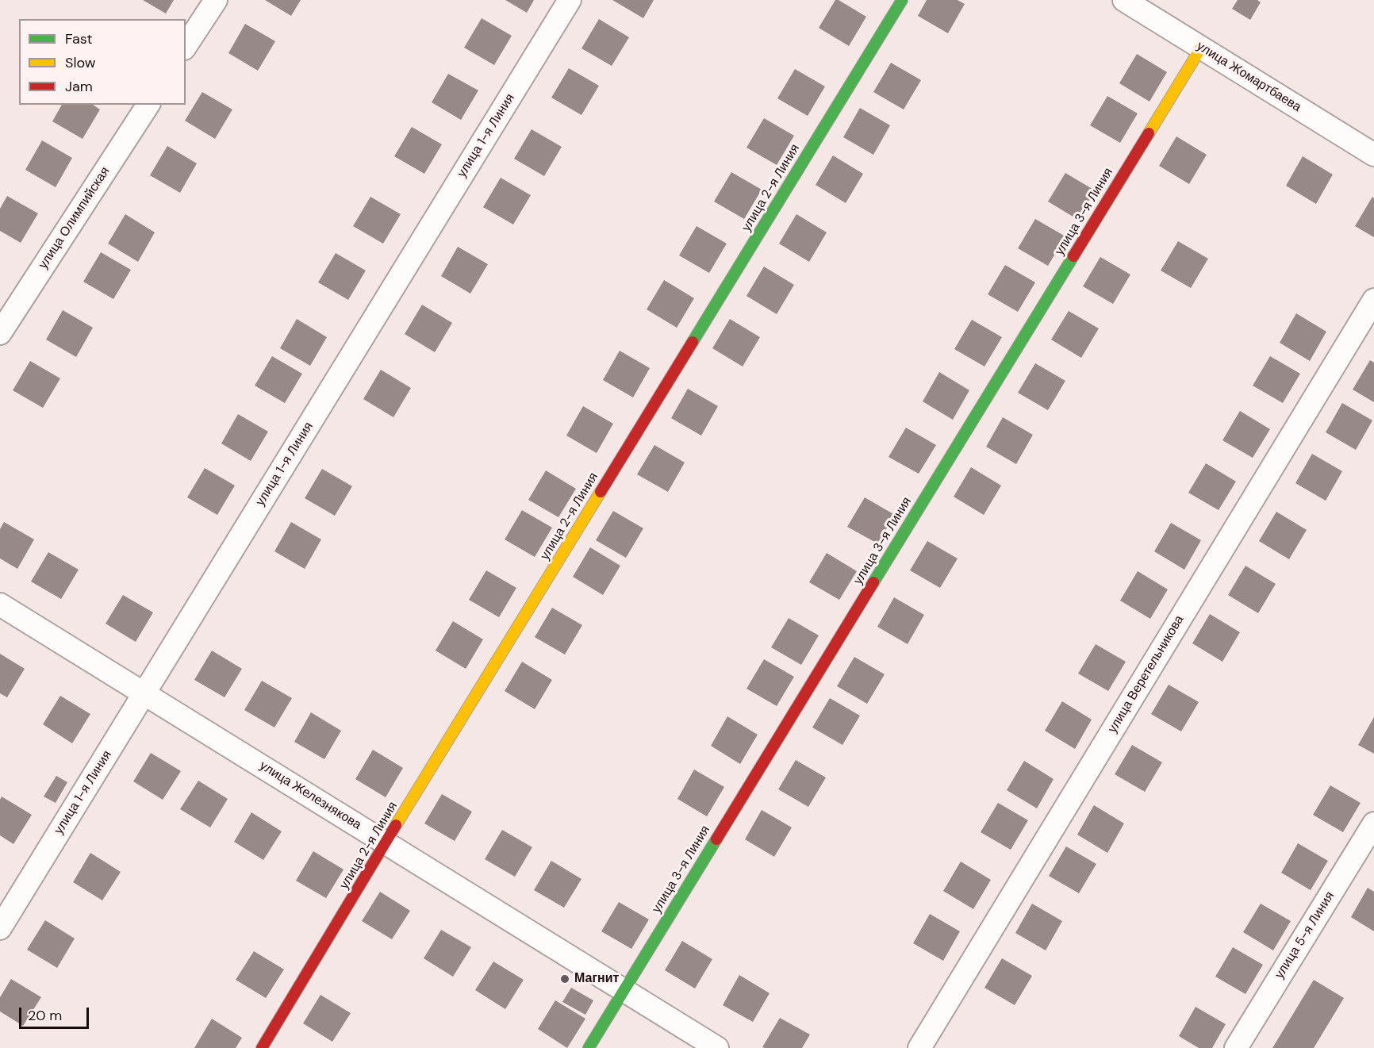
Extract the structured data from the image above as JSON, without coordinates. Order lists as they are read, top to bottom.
{
  "streets": {
    "street": [
      "улица Жомартбаева",
      "улица 1-я Линия",
      "улица 2-я Линия",
      "улица 3-я Линия",
      "улица Олимпийская",
      "улица Веретельникова",
      "улица Железнякова",
      "улица 5-я Линия"
    ]
  },
  "crossings": [
    ["улица Жомартбаева", "улица 3-я Линия"],
    ["улица 1-я Линия", "улица Железнякова"],
    ["улица 2-я Линия", "улица Железнякова"],
    ["улица 3-я Линия", "улица Железнякова"]
  ],
  "places": ["Магнит"],
  "legend": ["Fast", "Slow", "Jam"],
  "scale_bar": "20 m"
}
